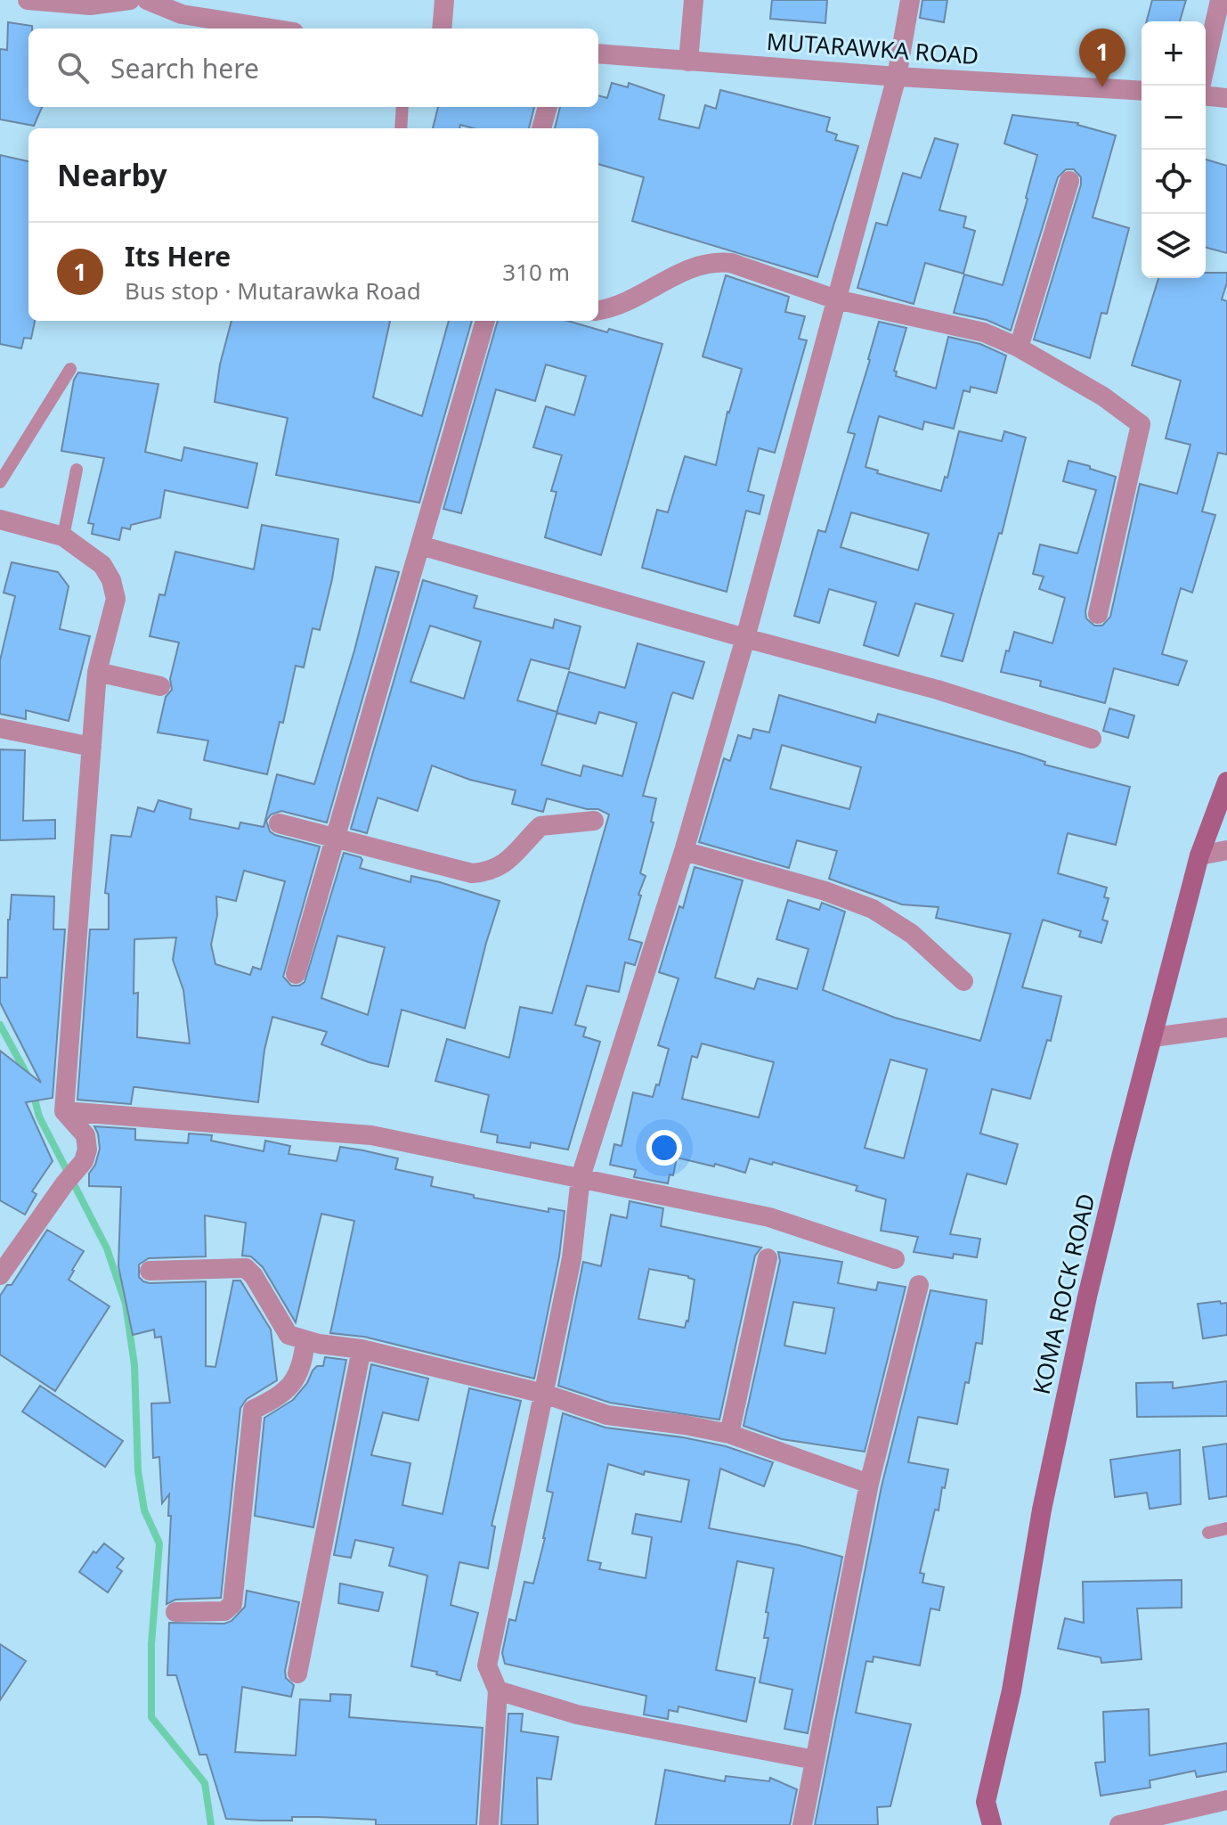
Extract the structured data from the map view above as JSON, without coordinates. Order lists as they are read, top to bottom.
{
  "streets": {
    "main road": ["KOMA ROCK ROAD"],
    "street": ["MUTARAWKA ROAD"]
  },
  "page": {
    "map_buttons": ["+", "−"],
    "pins": "1",
    "search": "Search here",
    "heading": "Nearby",
    "list": [
      {
        "mark": "1",
        "name": "Its Here",
        "note": "Bus stop · Mutarawka Road",
        "value": "310 m"
      }
    ]
  }
}
